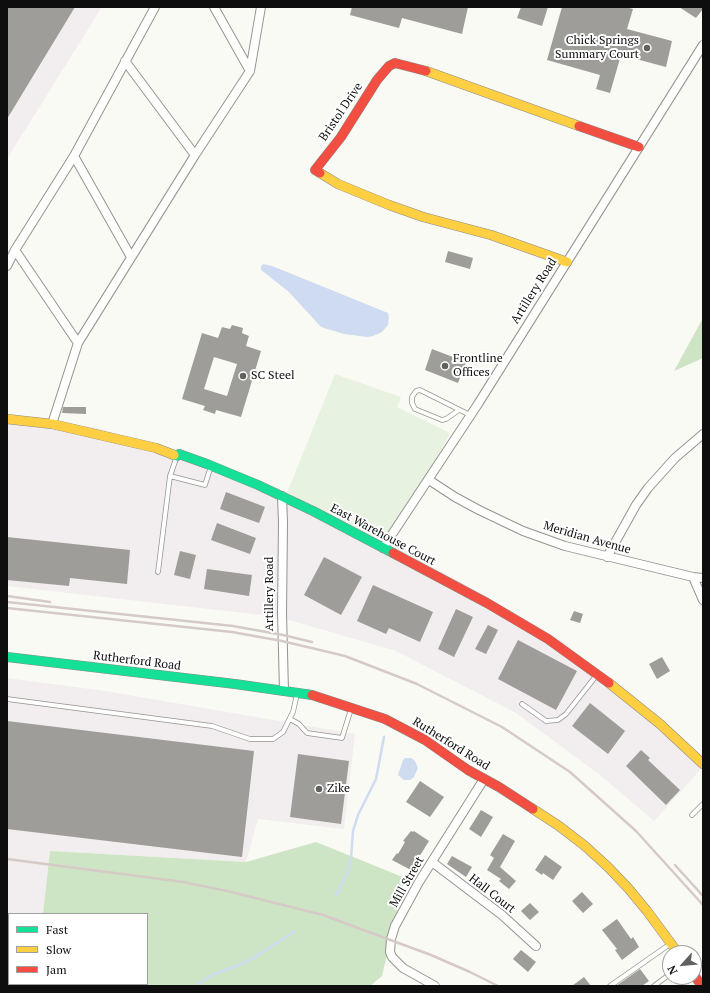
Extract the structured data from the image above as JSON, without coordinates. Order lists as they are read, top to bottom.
{
  "streets": {
    "street": [
      "Bristol Drive",
      "Artillery Road",
      "East Warehouse Court",
      "Meridian Avenue",
      "Rutherford Road",
      "Mill Street",
      "Hall Court"
    ]
  },
  "crossings": [
    ["Bristol Drive", "Artillery Road"],
    ["Artillery Road", "East Warehouse Court"],
    ["Artillery Road", "Meridian Avenue"],
    ["Artillery Road", "Rutherford Road"],
    ["Rutherford Road", "Mill Street"],
    ["Mill Street", "Hall Court"]
  ],
  "places": [
    "Chick Springs Summary Court",
    "Frontline Offices",
    "SC Steel",
    "Zike"
  ],
  "legend": ["Fast", "Slow", "Jam"],
  "north": "bottom left"
}
